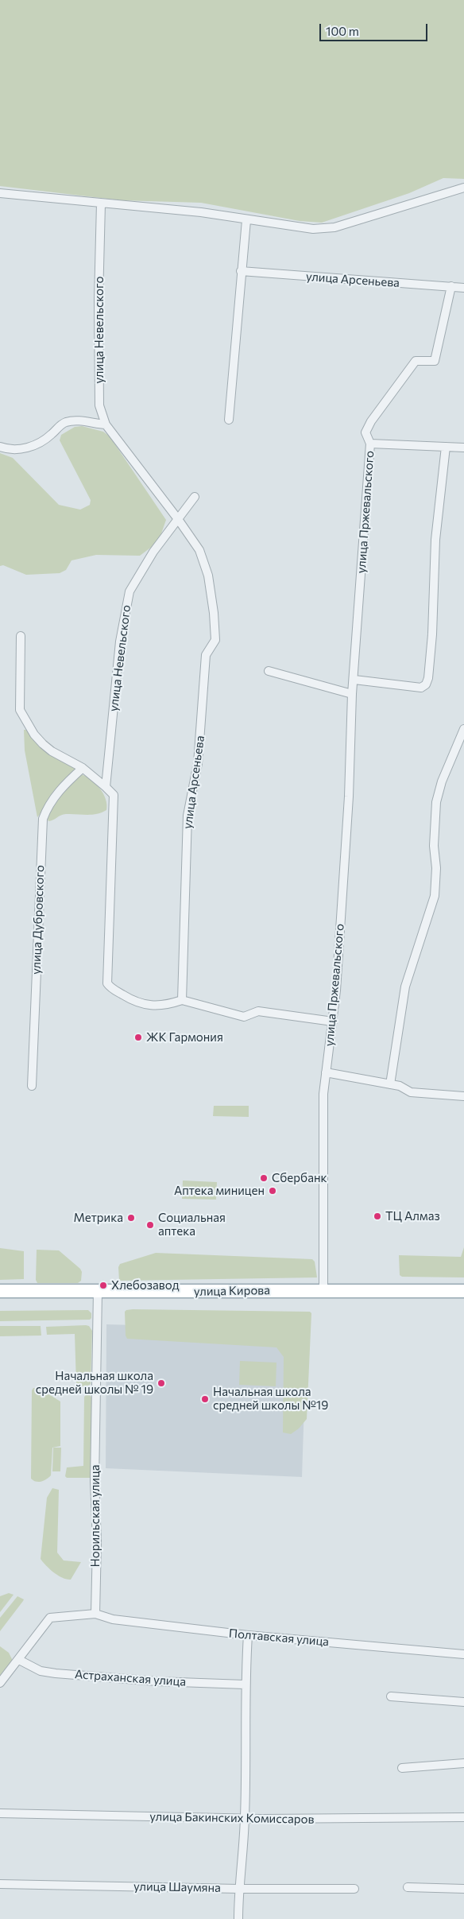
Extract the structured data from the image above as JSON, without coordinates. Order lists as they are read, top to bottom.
{
  "streets": {
    "main road": ["улица Кирова"],
    "street": [
      "улица Арсеньева",
      "улица Невельского",
      "улица Пржевальского",
      "улица Дубровского",
      "Норильская улица",
      "Полтавская улица",
      "Астраханская улица",
      "улица Бакинских Комиссаров",
      "улица Шаумяна"
    ]
  },
  "crossings": [
    ["улица Арсеньева", "улица Невельского"],
    ["улица Арсеньева", "улица Пржевальского"],
    ["улица Пржевальского", "улица Кирова"],
    ["улица Кирова", "Норильская улица"],
    ["Норильская улица", "Полтавская улица"]
  ],
  "places": [
    "ЖК Гармония",
    "Сбербанк",
    "Аптека миницен",
    "ТЦ Алмаз",
    "Метрика",
    "Социальная аптека",
    "Хлебoзавод",
    "Начальная школа средней школы № 19",
    "Начальная школа средней школы №19"
  ],
  "scale_bar": "100 m"
}
